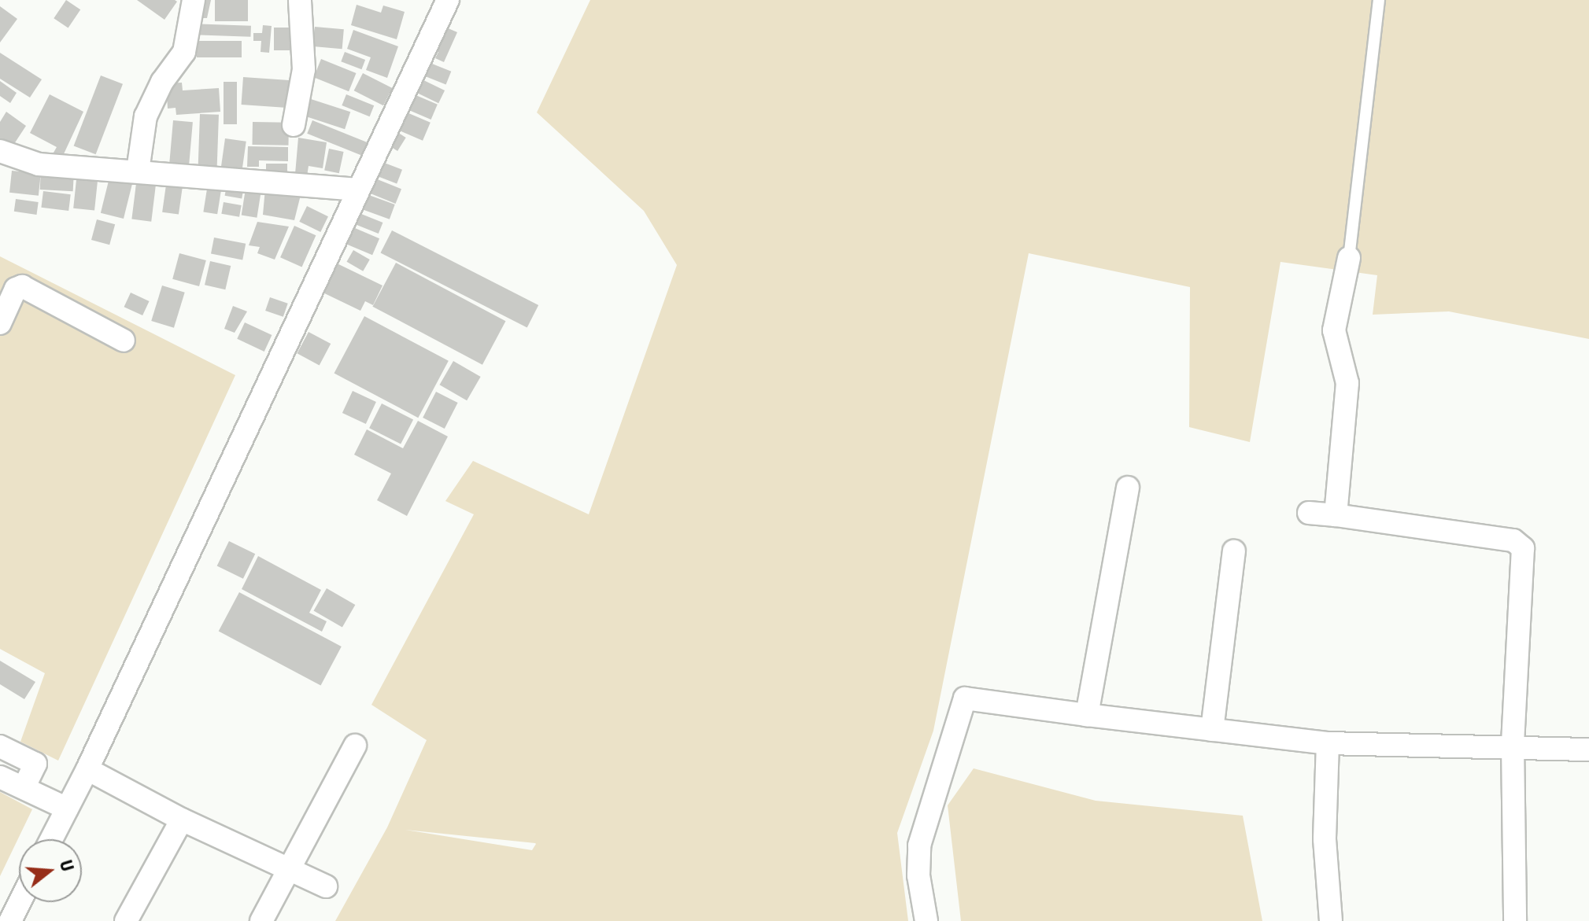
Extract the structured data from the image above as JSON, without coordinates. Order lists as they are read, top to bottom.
{
  "north": "right"
}
